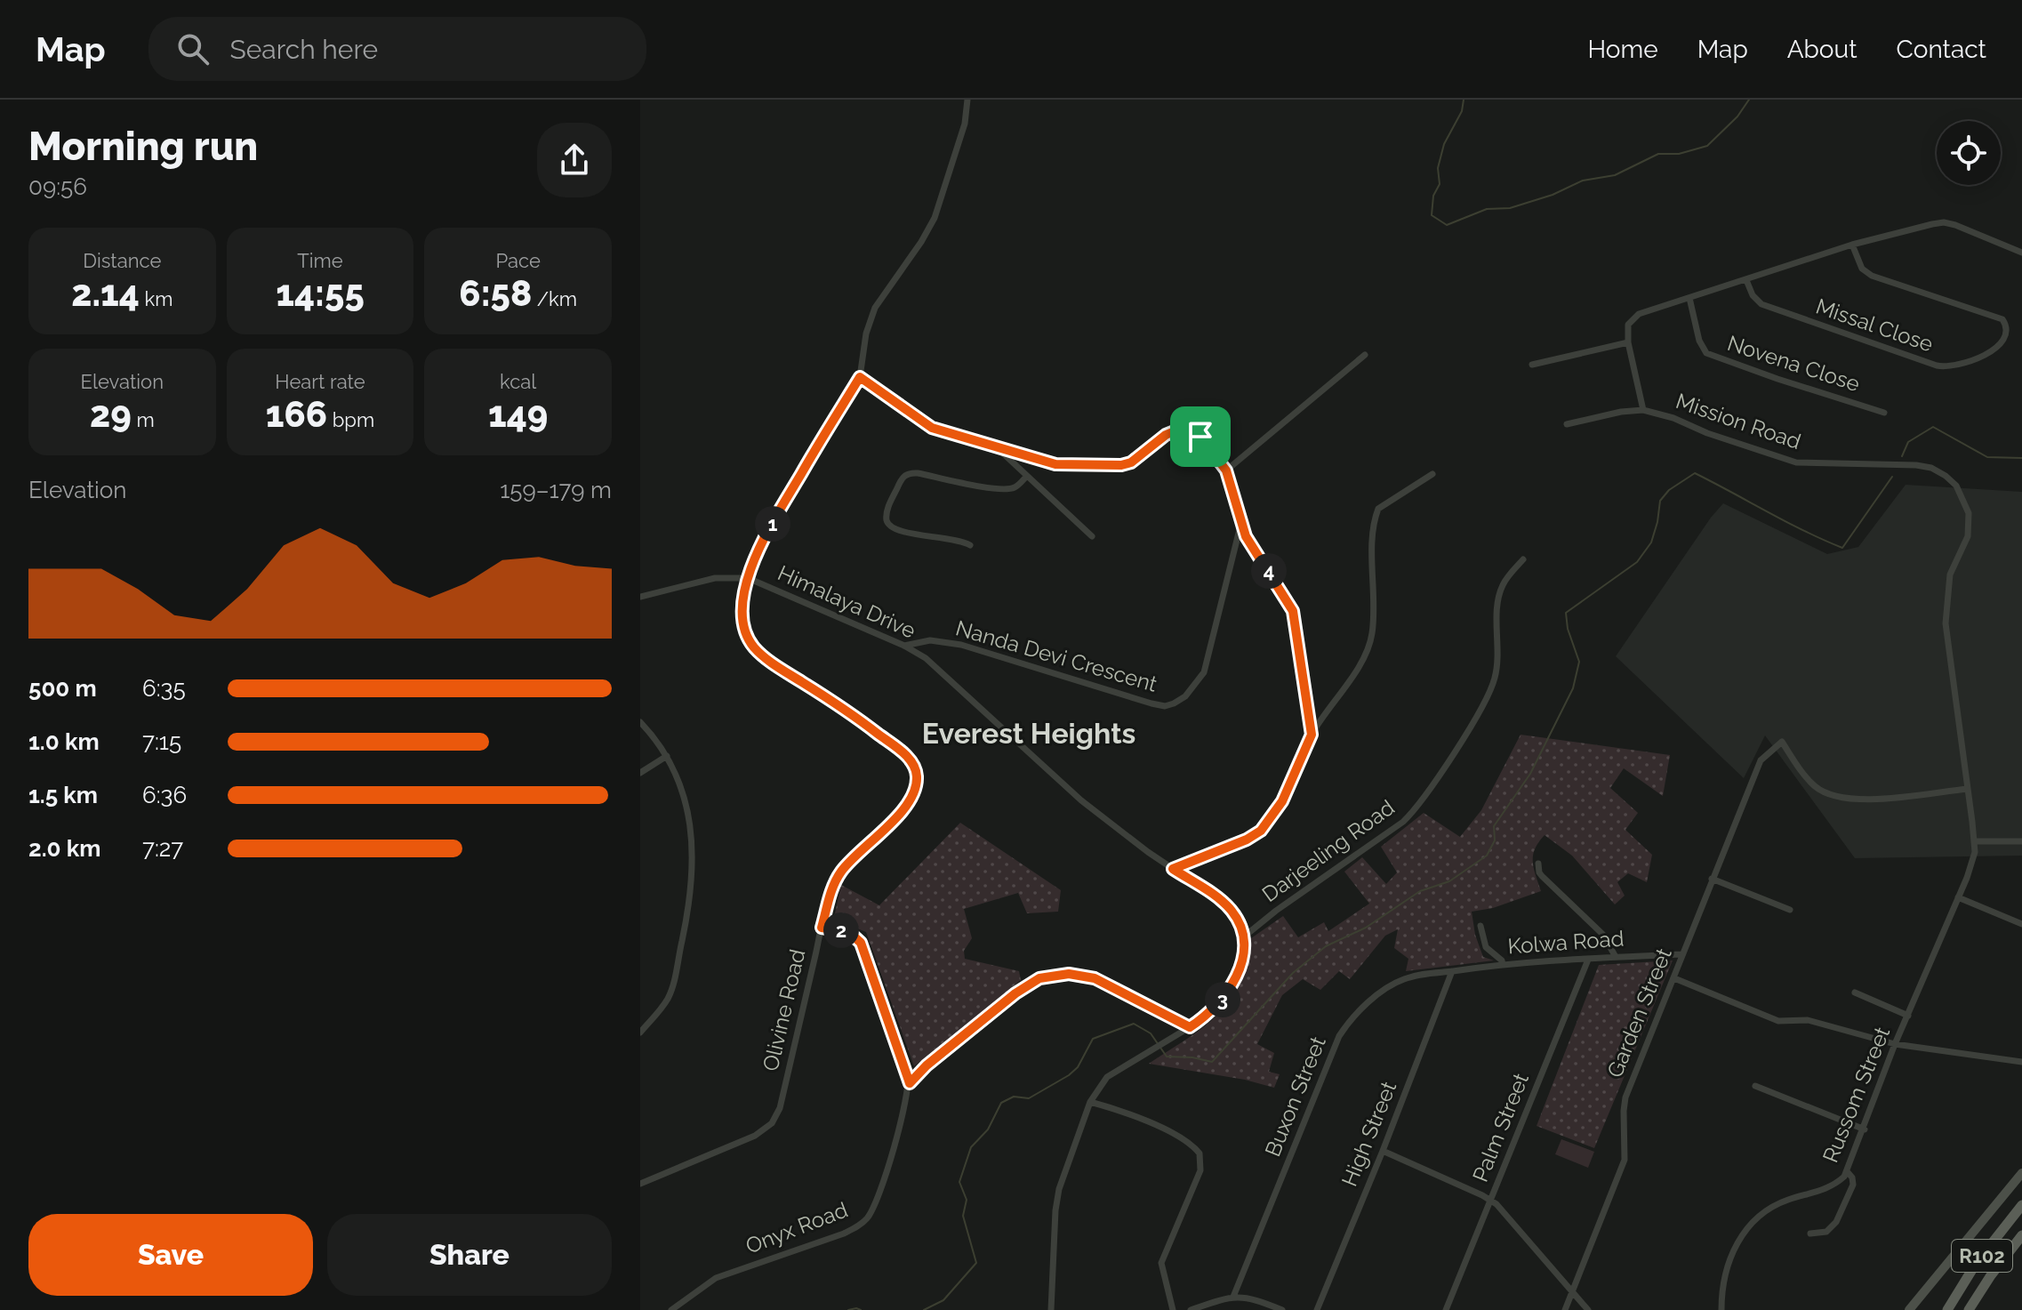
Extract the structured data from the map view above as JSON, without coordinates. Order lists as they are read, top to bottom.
{
  "streets": {
    "main road": ["R102"],
    "street": [
      "Missal Close",
      "Novena Close",
      "Mission Road",
      "Himalaya Drive",
      "Nanda Devi Crescent",
      "Darjeeling Road",
      "Kolwa Road",
      "Olivine Road",
      "Garden Street",
      "Russom Street",
      "Buxon Street",
      "Palm Street",
      "High Street",
      "Onyx Road"
    ]
  },
  "crossings": [
    ["Mission Road", "Garden Street"],
    ["Mission Road", "Russom Street"],
    ["Himalaya Drive", "Nanda Devi Crescent"],
    ["Himalaya Drive", "Darjeeling Road"],
    ["Himalaya Drive", "Olivine Road"],
    ["Kolwa Road", "Garden Street"],
    ["Kolwa Road", "Buxon Street"],
    ["Kolwa Road", "Palm Street"],
    ["Kolwa Road", "High Street"],
    ["Buxon Street", "High Street"]
  ],
  "districts": ["Everest Heights"],
  "page": {
    "header": "Map",
    "search": "Search here",
    "nav": [
      "Home",
      "Map",
      "About",
      "Contact"
    ],
    "heading": ["Morning run", "09:56"],
    "stats": [
      ["Distance", "2.14 km"],
      ["Time", "14:55"],
      ["Pace", "6:58 /km"],
      ["Elevation", "29 m"],
      ["Heart rate", "166 bpm"],
      ["kcal", "149"]
    ],
    "chart": ["Elevation", "159–179 m"],
    "pins": [
      "1",
      "4",
      "2",
      "3"
    ],
    "list": [
      {
        "name": "500 m",
        "note": "6:35"
      },
      {
        "name": "1.0 km",
        "note": "7:15"
      },
      {
        "name": "1.5 km",
        "note": "6:36"
      },
      {
        "name": "2.0 km",
        "note": "7:27"
      }
    ],
    "buttons": ["Save", "Share"]
  }
}
